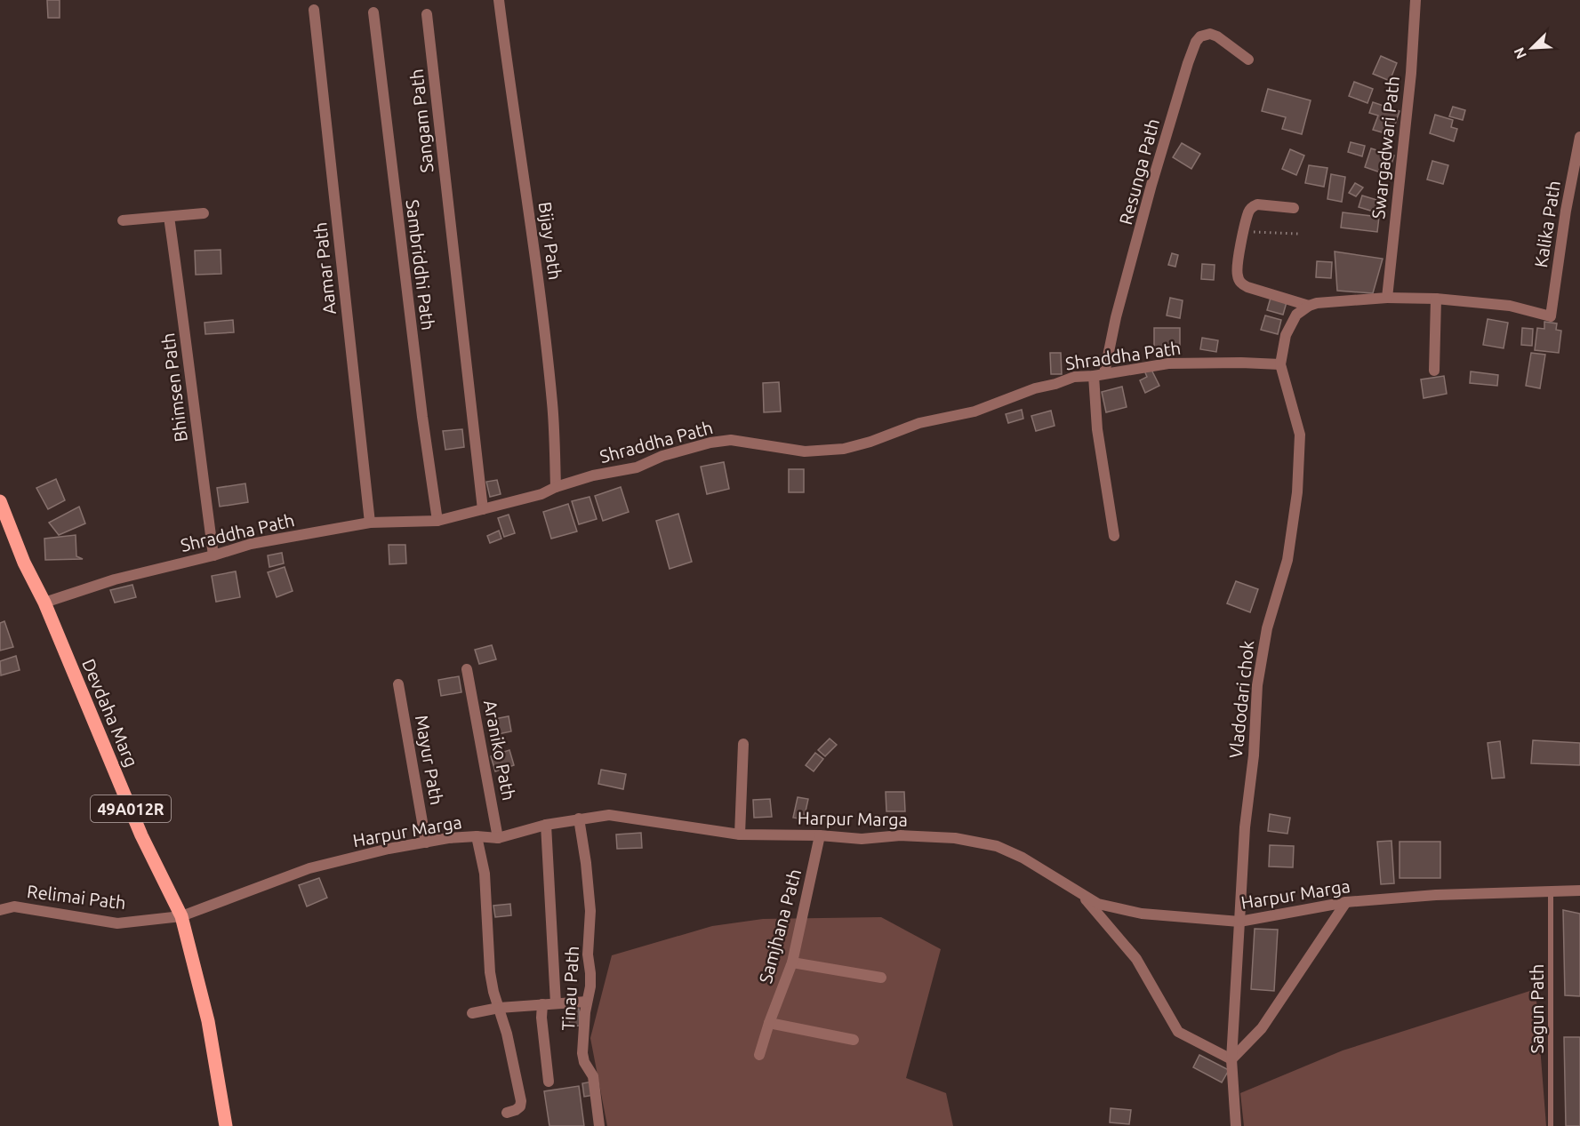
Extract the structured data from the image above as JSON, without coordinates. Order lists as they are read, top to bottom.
{
  "streets": {
    "main road": ["Devdaha Marg", "49A012R"],
    "street": [
      "Sangam Path",
      "Swargadwari Path",
      "Resunga Path",
      "Kalika Path",
      "Bijay Path",
      "Sambriddhi Path",
      "Aamar Path",
      "Shraddha Path",
      "Bhimsen Path",
      "Vladodari chok",
      "Araniko Path",
      "Mayur Path",
      "Harpur Marga",
      "Relimai Path",
      "Samjhana Path",
      "Tinau Path"
    ],
    "lane": ["Sagun Path"]
  },
  "crossings": [
    ["Sangam Path", "Shraddha Path"],
    ["Resunga Path", "Shraddha Path"],
    ["Bijay Path", "Shraddha Path"],
    ["Sambriddhi Path", "Shraddha Path"],
    ["Aamar Path", "Shraddha Path"],
    ["Shraddha Path", "Bhimsen Path"],
    ["Shraddha Path", "Vladodari chok"],
    ["Shraddha Path", "Devdaha Marg"],
    ["Vladodari chok", "Harpur Marga"],
    ["Devdaha Marg", "Harpur Marga"],
    ["Devdaha Marg", "Relimai Path"],
    ["Araniko Path", "Harpur Marga"],
    ["Mayur Path", "Harpur Marga"],
    ["Harpur Marga", "Relimai Path"],
    ["Harpur Marga", "Samjhana Path"],
    ["Harpur Marga", "Tinau Path"],
    ["Harpur Marga", "Sagun Path"]
  ],
  "north": "bottom left"
}
